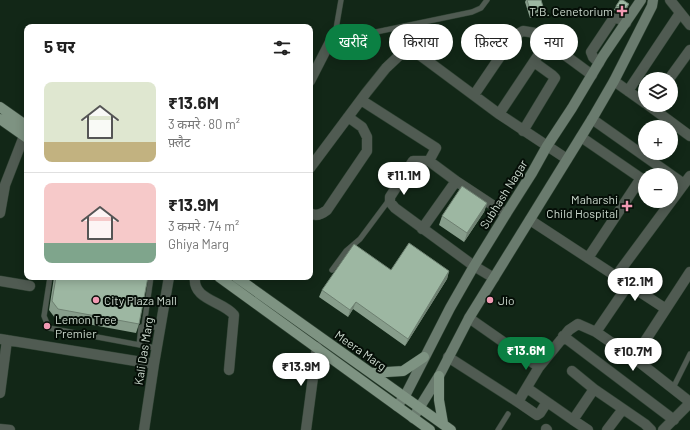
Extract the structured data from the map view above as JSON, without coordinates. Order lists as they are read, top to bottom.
{
  "streets": {
    "main road": ["Meera Marg"],
    "street": ["Subhash Nagar", "Kali Das Marg"]
  },
  "crossings": [
    ["Subhash Nagar", "Meera Marg"]
  ],
  "places": {
    "health": ["T.B. Cenetorium", "Maharshi Child Hospital"],
    "other": ["City Plaza Mall", "Jio", "Lemon Tree Premier"]
  },
  "page": {
    "chip": [
      "खरीदें",
      "किराया",
      "फ़िल्टर",
      "नया"
    ],
    "heading": "5 घर",
    "map_buttons": ["+", "−"],
    "list": [
      {
        "name": "₹13.6M",
        "note": "3 कमरे · 80 m² · फ़्लैट"
      },
      {
        "name": "₹13.9M",
        "note": "3 कमरे · 74 m² · Ghiya Marg"
      }
    ],
    "price": [
      "₹11.1M",
      "₹12.1M",
      "₹13.6M",
      "₹10.7M",
      "₹13.9M"
    ]
  }
}
